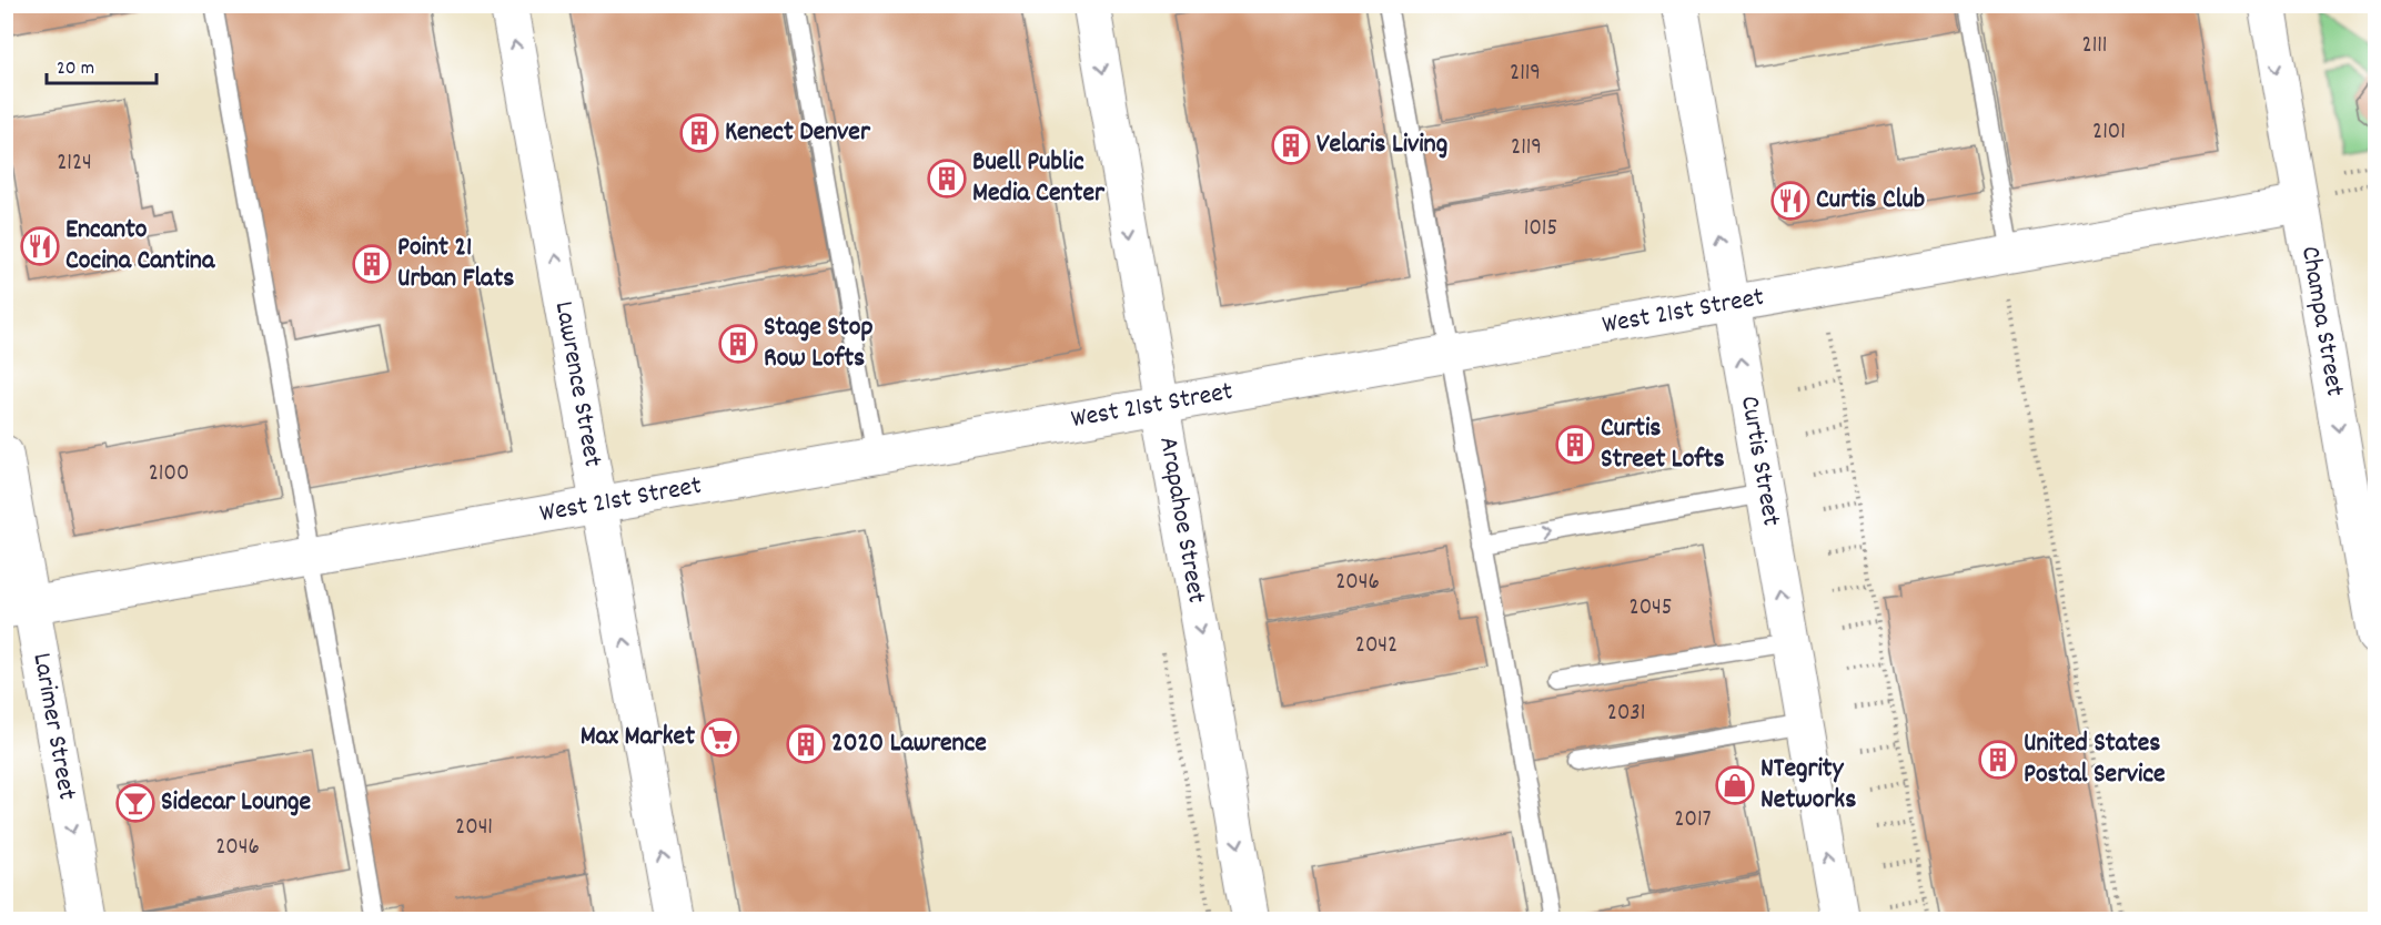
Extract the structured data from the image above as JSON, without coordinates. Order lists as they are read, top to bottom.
{
  "streets": {
    "street": [
      "West 21st Street",
      "Champa Street",
      "Lawrence Street",
      "Curtis Street",
      "Arapahoe Street",
      "Larimer Street"
    ]
  },
  "crossings": [
    ["West 21st Street", "Champa Street"],
    ["West 21st Street", "Lawrence Street"],
    ["West 21st Street", "Curtis Street"],
    ["West 21st Street", "Arapahoe Street"],
    ["West 21st Street", "Larimer Street"]
  ],
  "one_way": [
    "Champa Street",
    "Lawrence Street",
    "Curtis Street",
    "Arapahoe Street",
    "Larimer Street"
  ],
  "places": {
    "building": [
      "Kenect Denver",
      "Velaris Living",
      "Buell Public Media Center",
      "Point 21 Urban Flats",
      "Stage Stop Row Lofts",
      "Curtis Street Lofts",
      "2020 Lawrence",
      "United States Postal Service"
    ],
    "restaurant": ["Curtis Club", "Encanto Cocina Cantina"],
    "supermarket": ["Max Market"],
    "shop": ["NTegrity Networks"],
    "bar": ["Sidecar Lounge"]
  },
  "house_numbers": [
    "2111",
    "2119",
    "2101",
    "2119",
    "2124",
    "1015",
    "2100",
    "2046",
    "2045",
    "2042",
    "2031",
    "2017",
    "2041",
    "2046"
  ],
  "scale_bar": "20 m"
}
